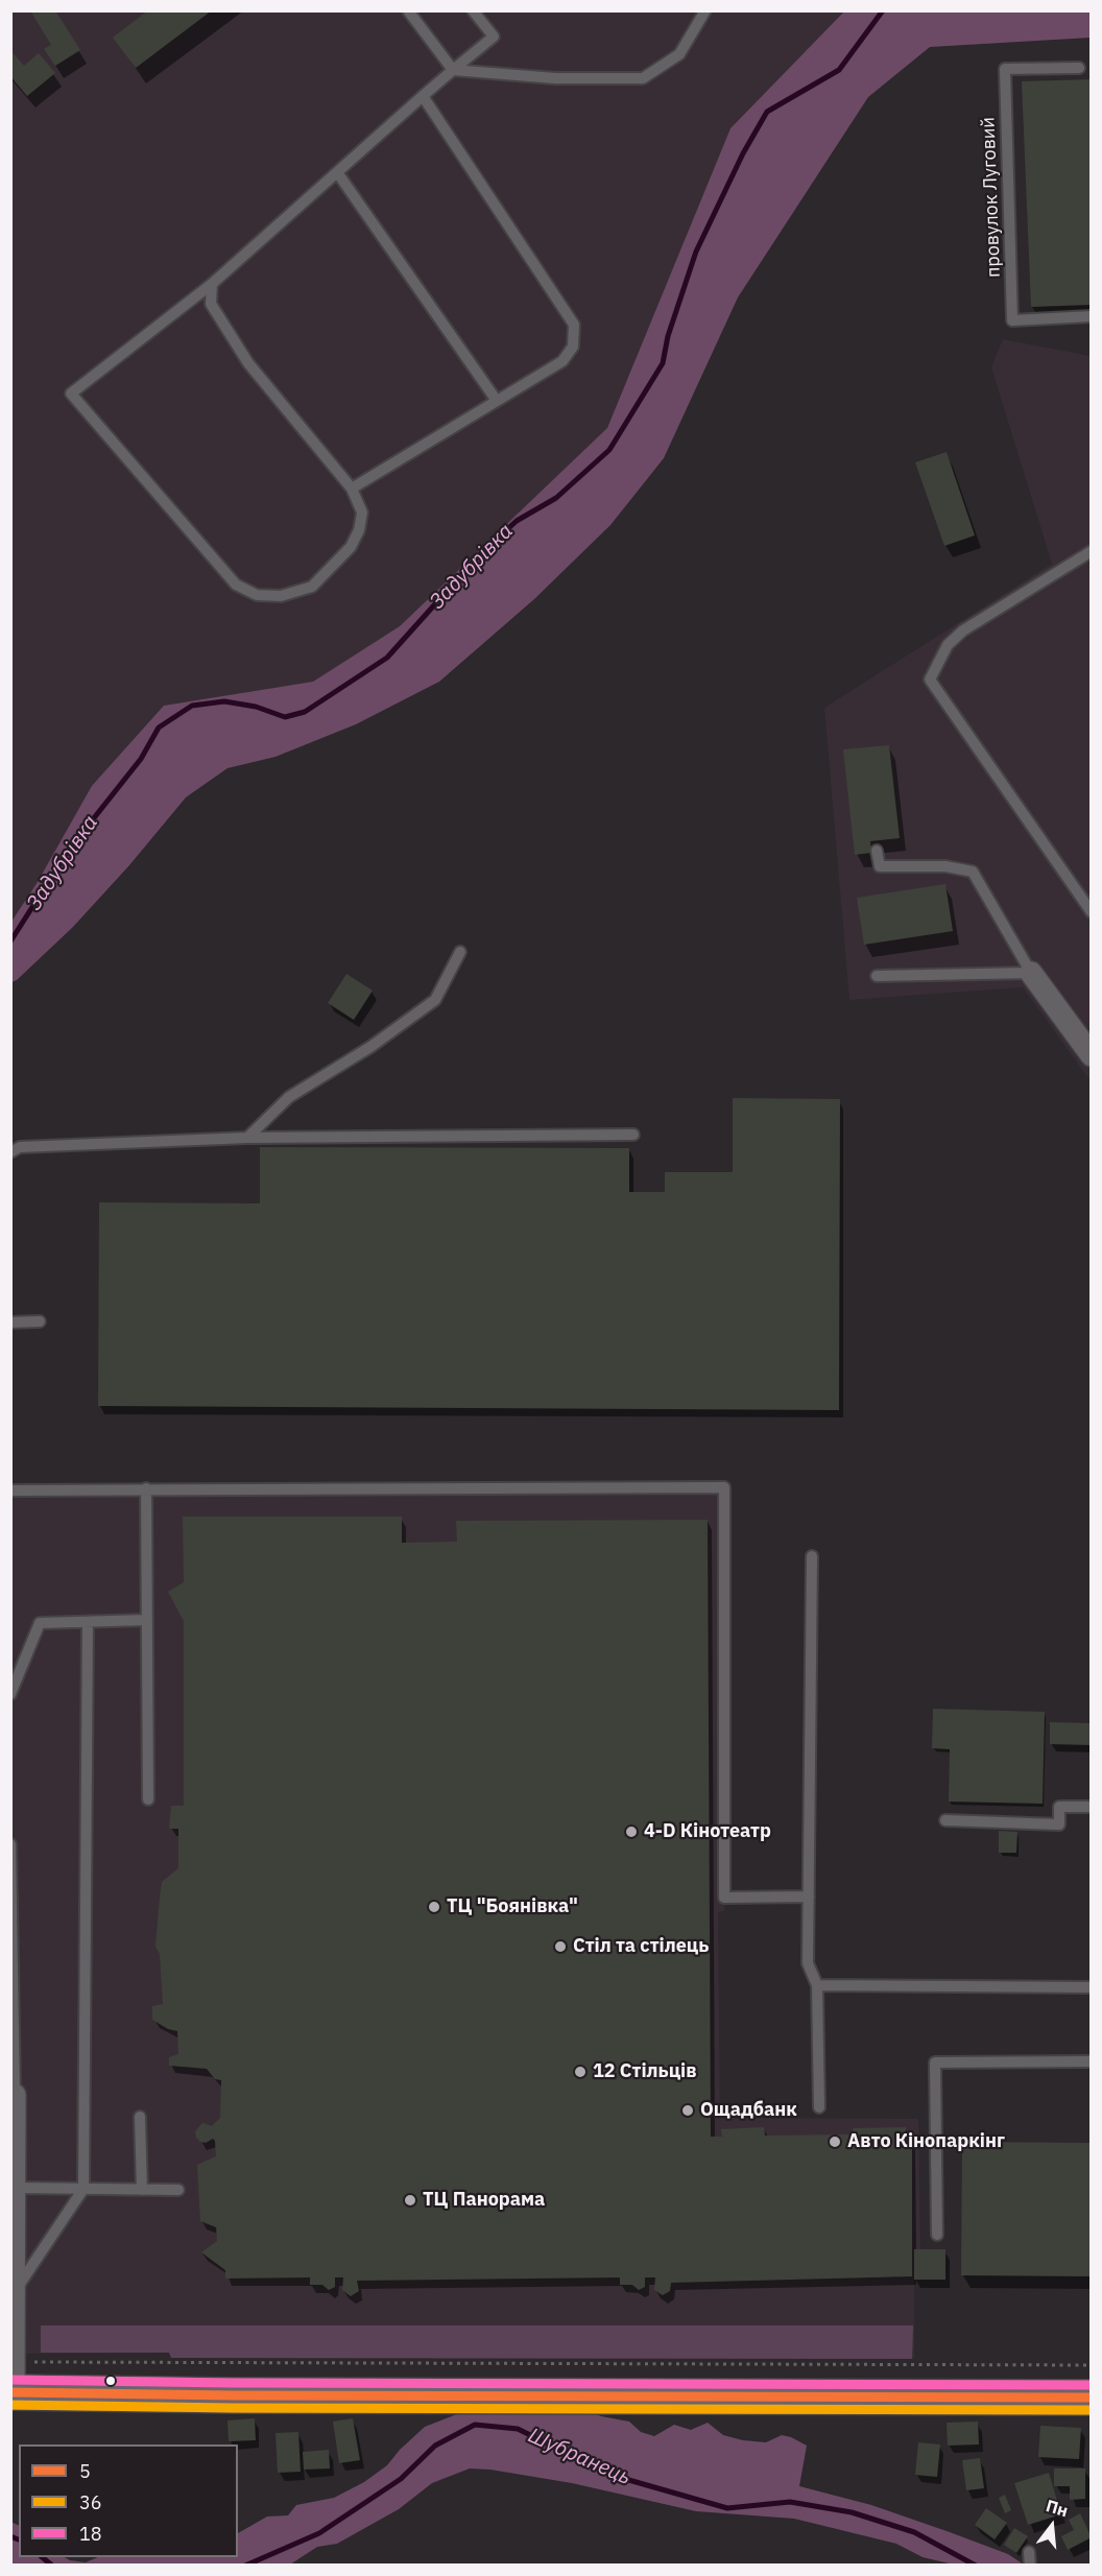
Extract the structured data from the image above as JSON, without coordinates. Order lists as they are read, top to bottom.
{
  "streets": {
    "lane": ["провулок Луговий"]
  },
  "water": ["Задубрівка", "Шубранець"],
  "places": [
    "4-D Кінотеатр",
    "ТЦ \"Боянівка\"",
    "Стіл та стілець",
    "12 Стільців",
    "Ощадбанк",
    "Авто Кінопаркінг",
    "ТЦ Панорама"
  ],
  "lines": ["transit line 18", "transit line 5", "transit line 36"],
  "legend": ["5", "36", "18"],
  "north": "top"
}
